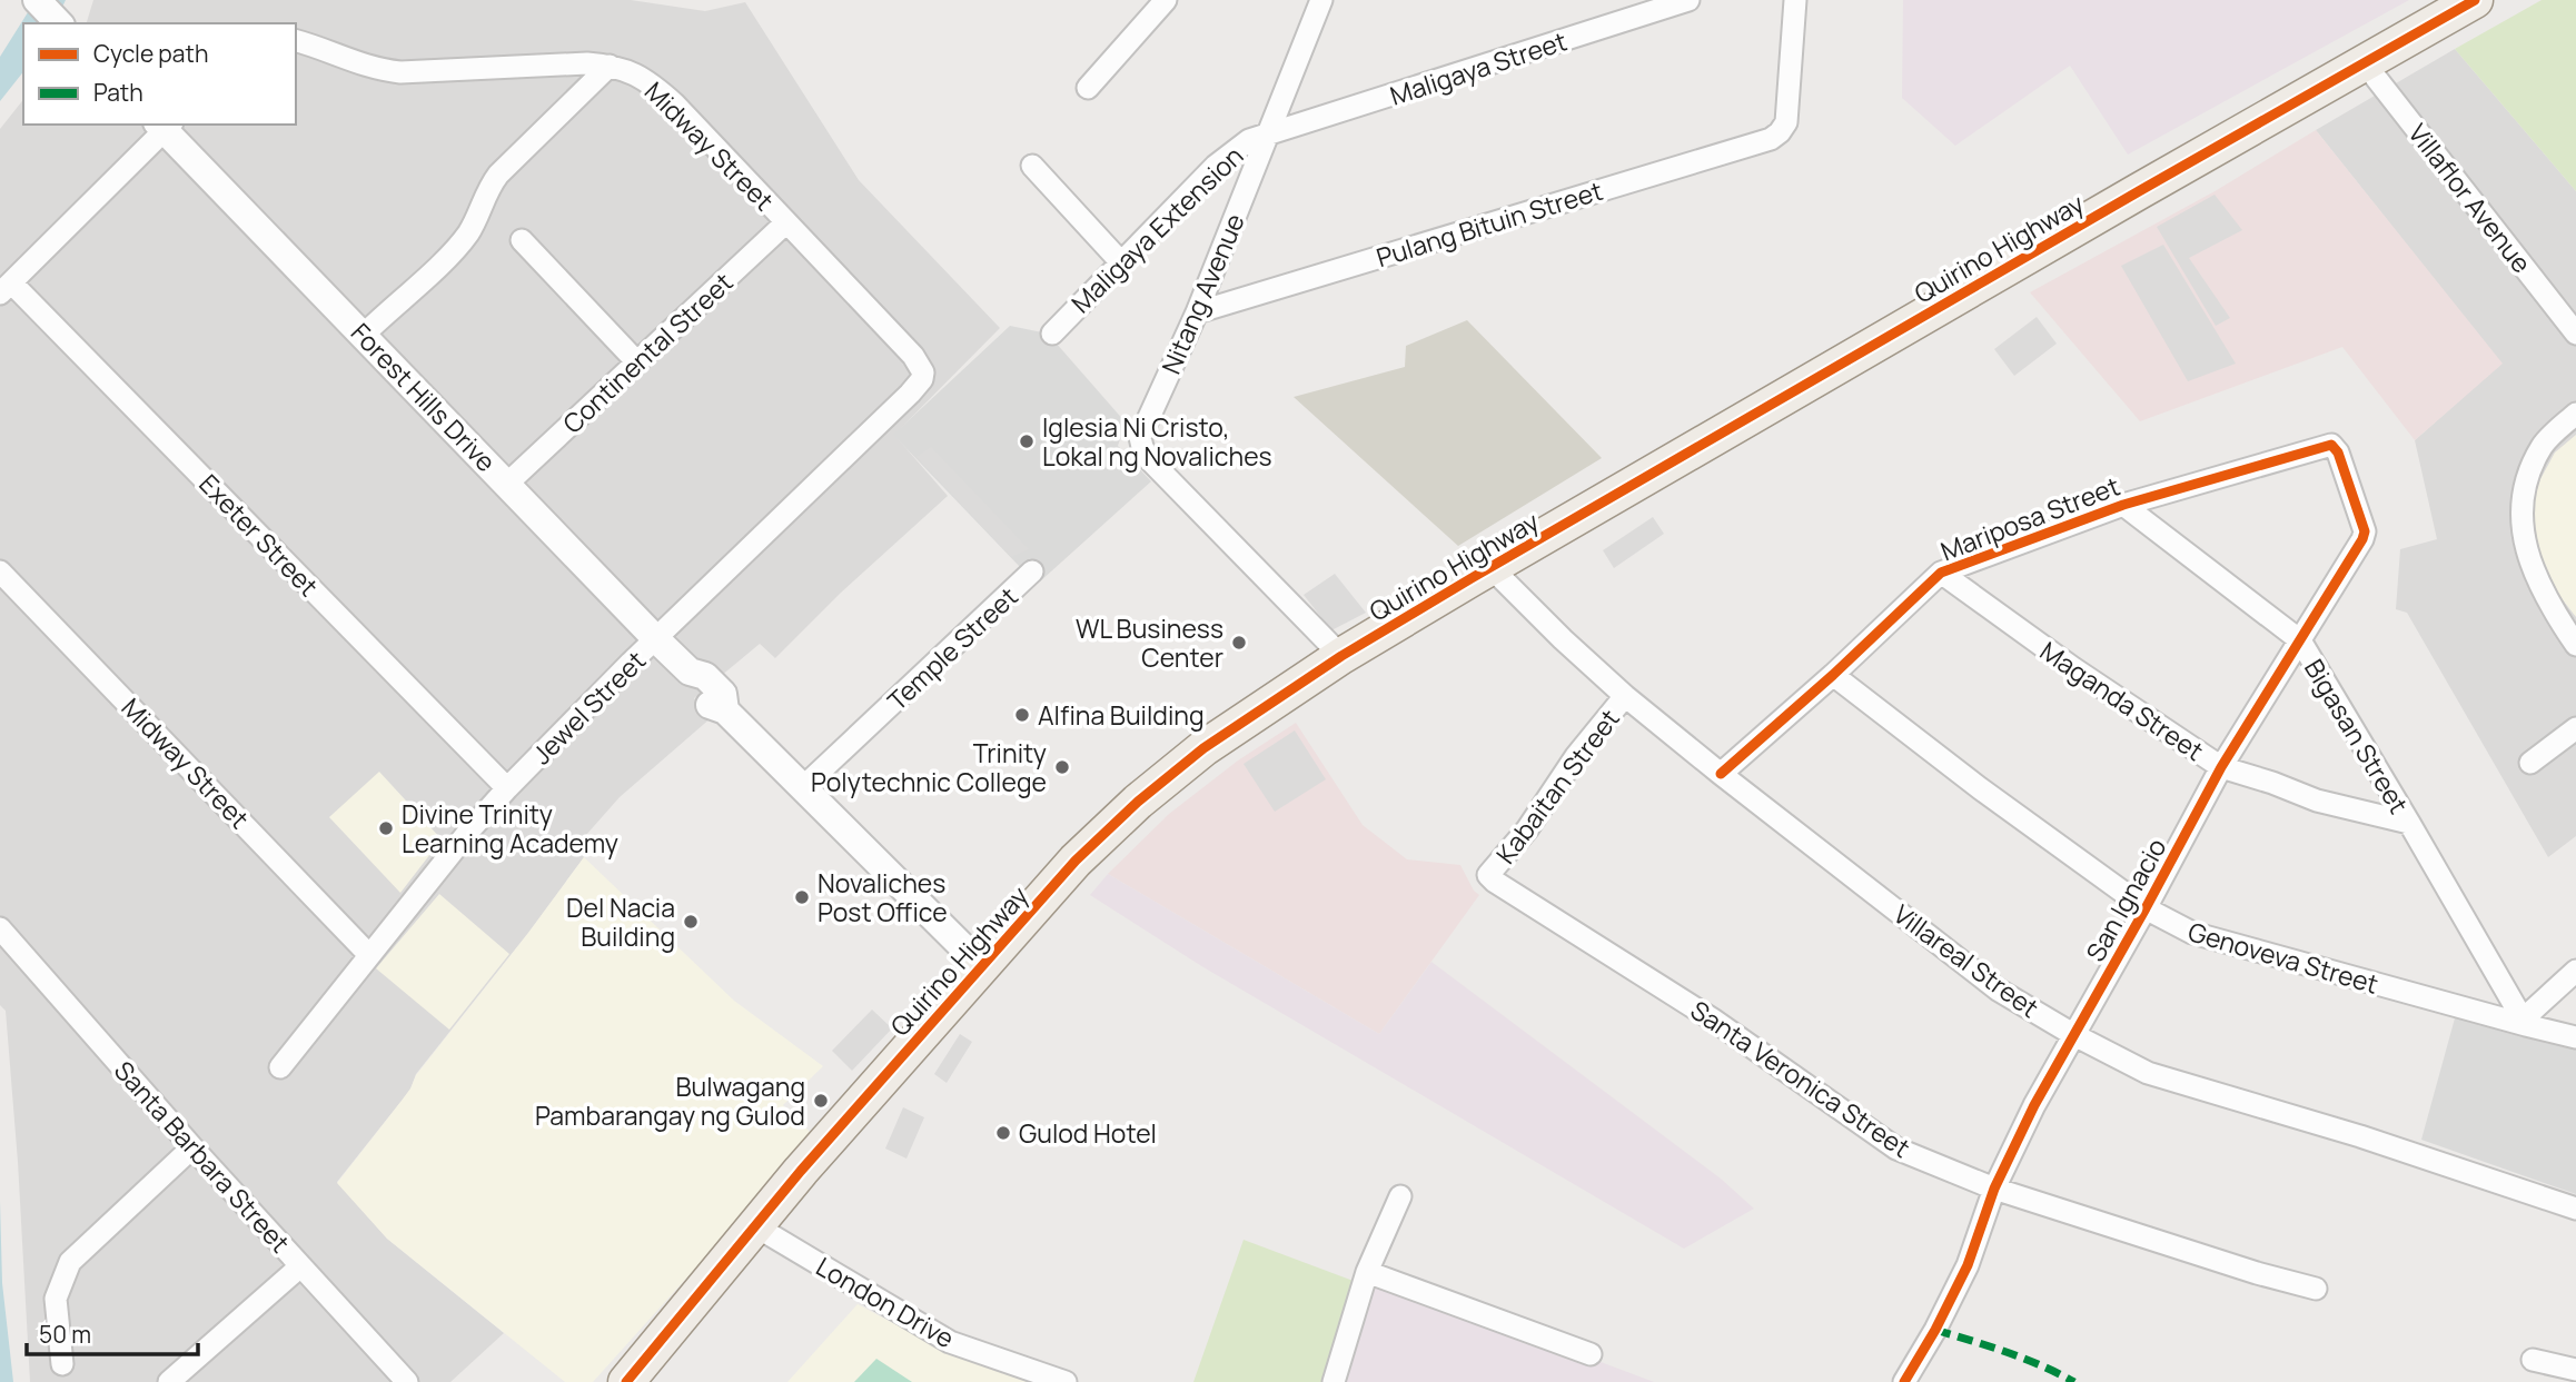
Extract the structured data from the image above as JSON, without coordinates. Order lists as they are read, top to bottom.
{
  "streets": {
    "main road": ["Quirino Highway"],
    "street": [
      "Maligaya Street",
      "Midway Street",
      "Villaflor Avenue",
      "Pulang Bituin Street",
      "Maligaya Extension",
      "Nitang Avenue",
      "Continental Street",
      "Forest Hills Drive",
      "Mariposa Street",
      "Exeter Street",
      "Temple Street",
      "Maganda Street",
      "Jewel Street",
      "Bigasan Street",
      "Kabaitan Street",
      "San Ignacio",
      "Genoveva Street",
      "Villareal Street",
      "Santa Veronica Street",
      "Santa Barbara Street",
      "London Drive"
    ]
  },
  "crossings": [
    ["Maligaya Street", "Maligaya Extension"],
    ["Maligaya Street", "Nitang Avenue"],
    ["Midway Street", "Continental Street"],
    ["Midway Street", "Jewel Street"],
    ["Villaflor Avenue", "Quirino Highway"],
    ["Pulang Bituin Street", "Nitang Avenue"],
    ["Maligaya Extension", "Nitang Avenue"],
    ["Quirino Highway", "Nitang Avenue"],
    ["Quirino Highway", "Forest Hills Drive"],
    ["Quirino Highway", "Villareal Street"],
    ["Quirino Highway", "London Drive"],
    ["Continental Street", "Forest Hills Drive"],
    ["Forest Hills Drive", "Temple Street"],
    ["Forest Hills Drive", "Jewel Street"],
    ["Mariposa Street", "Maganda Street"],
    ["Mariposa Street", "Bigasan Street"],
    ["Mariposa Street", "San Ignacio"],
    ["Mariposa Street", "Genoveva Street"],
    ["Mariposa Street", "Villareal Street"],
    ["Exeter Street", "Jewel Street"],
    ["Maganda Street", "Bigasan Street"],
    ["Maganda Street", "San Ignacio"],
    ["Bigasan Street", "San Ignacio"],
    ["Bigasan Street", "Genoveva Street"],
    ["Kabaitan Street", "Villareal Street"],
    ["Kabaitan Street", "Santa Veronica Street"],
    ["San Ignacio", "Genoveva Street"],
    ["San Ignacio", "Villareal Street"],
    ["San Ignacio", "Santa Veronica Street"]
  ],
  "places": [
    "Iglesia Ni Cristo, Lokal ng Novaliches",
    "WL Business Center",
    "Alfina Building",
    "Trinity Polytechnic College",
    "Divine Trinity Learning Academy",
    "Novaliches Post Office",
    "Del Nacia Building",
    "Bulwagang Pambarangay ng Gulod",
    "Gulod Hotel"
  ],
  "legend": ["Cycle path", "Path"],
  "scale_bar": "50 m"
}
